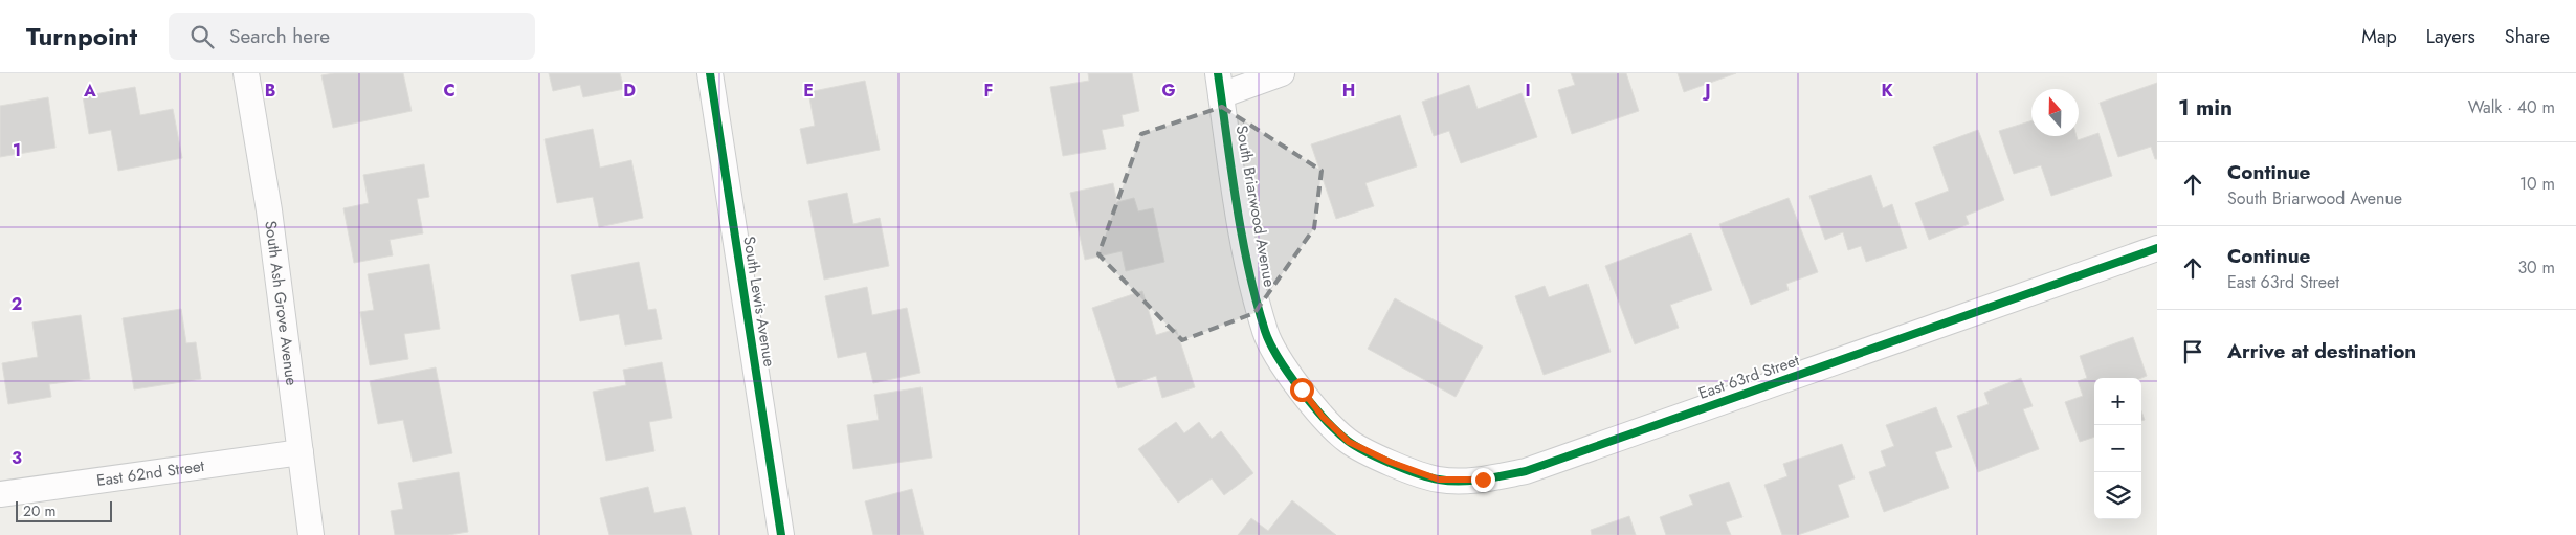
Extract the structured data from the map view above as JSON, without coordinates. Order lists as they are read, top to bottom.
{
  "streets": {
    "street": [
      "South Briarwood Avenue",
      "South Lewis Avenue",
      "South Ash Grove Avenue",
      "East 63rd Street",
      "East 62nd Street"
    ]
  },
  "crossings": [
    ["South Briarwood Avenue", "East 63rd Street"],
    ["South Ash Grove Avenue", "East 62nd Street"]
  ],
  "scale_bar": "20 m",
  "north": "top",
  "page": {
    "header": "Turnpoint",
    "search": "Search here",
    "nav": ["Map", "Layers", "Share"],
    "heading": ["1 min", "Walk · 40 m"],
    "list": [
      ["Continue", "South Briarwood Avenue", "10 m"],
      ["Continue", "East 63rd Street", "30 m"],
      "Arrive at destination"
    ],
    "map_buttons": ["+", "−"],
    "scale": "20 m"
  },
  "grid": {
    "columns": [
      "A",
      "B",
      "C",
      "D",
      "E",
      "F",
      "G",
      "H",
      "I",
      "J",
      "K"
    ],
    "rows": ["1", "2", "3"]
  }
}
